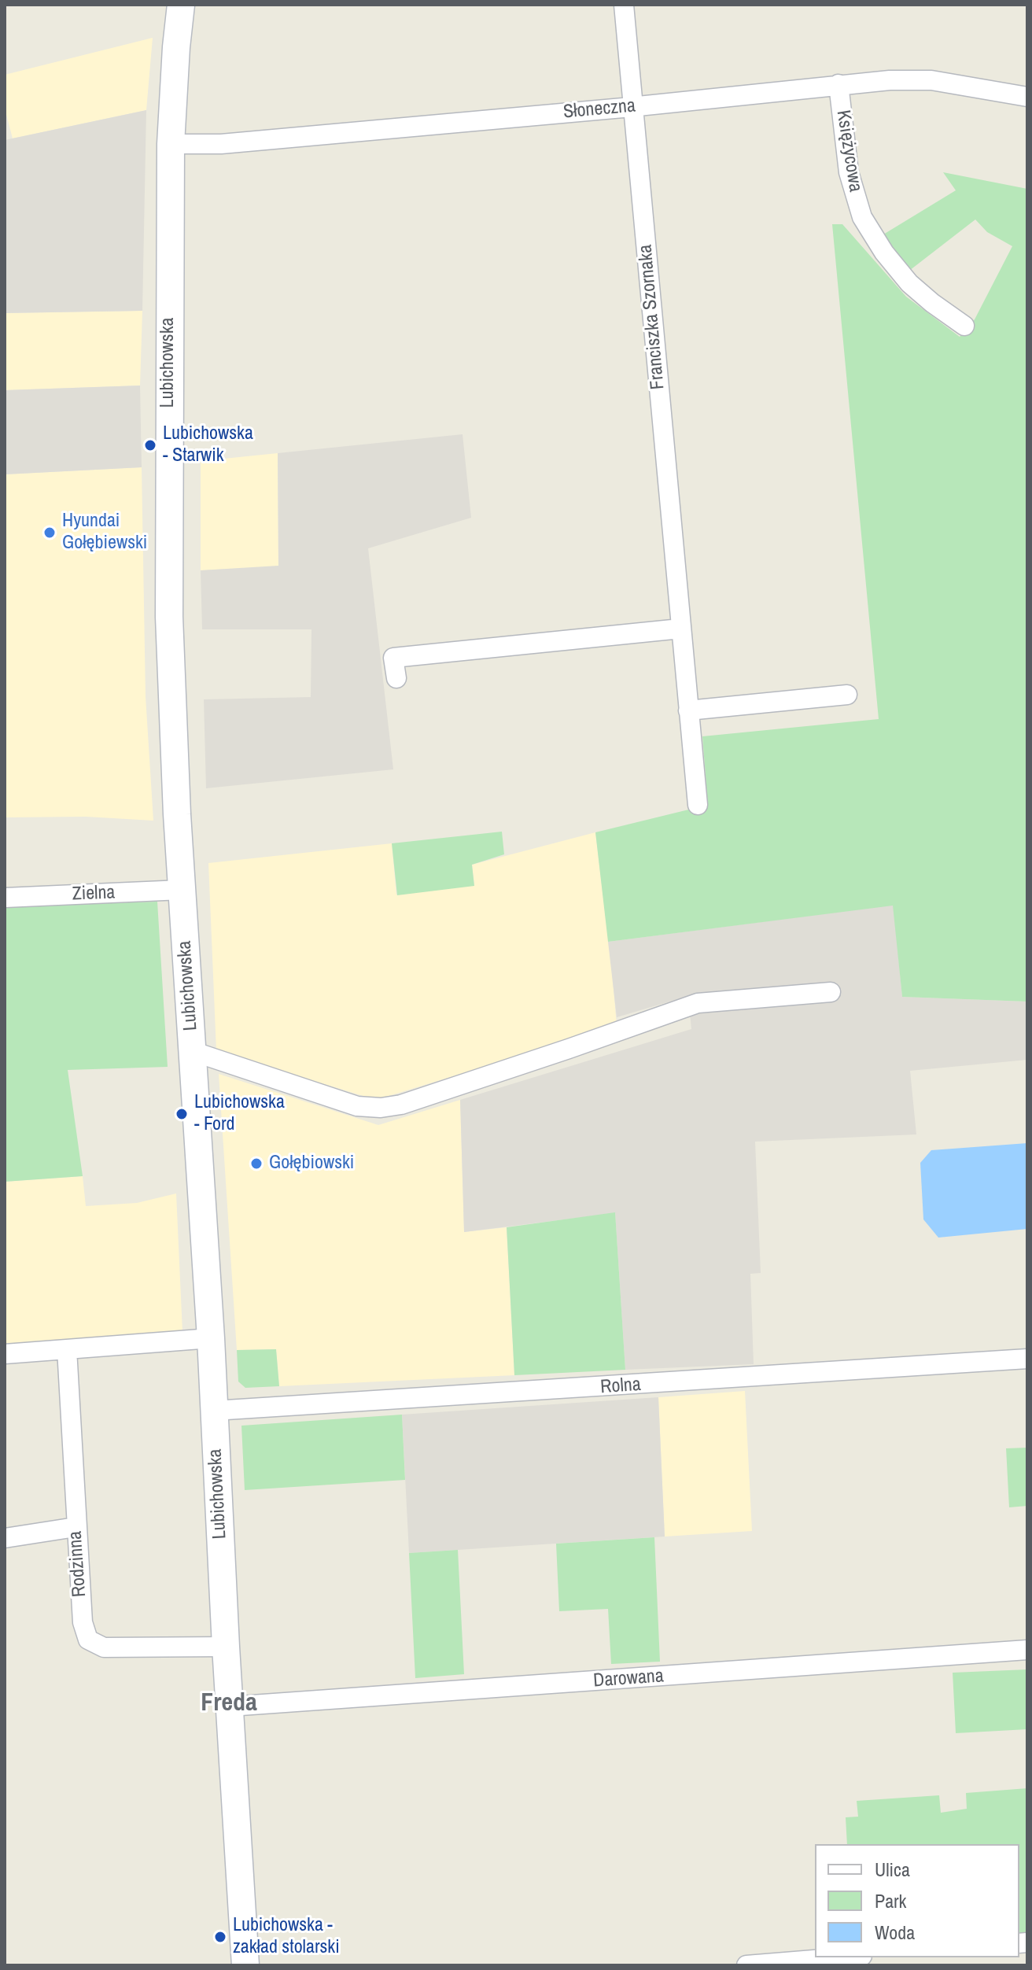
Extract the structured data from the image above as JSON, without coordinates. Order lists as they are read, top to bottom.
{
  "streets": {
    "street": [
      "Słoneczna",
      "Księżycowa",
      "Franciszka Szornaka",
      "Lubichowska",
      "Zielna",
      "Rolna",
      "Rodzinna",
      "Darowana"
    ]
  },
  "crossings": [
    ["Słoneczna", "Księżycowa"],
    ["Słoneczna", "Franciszka Szornaka"],
    ["Słoneczna", "Lubichowska"],
    ["Lubichowska", "Zielna"],
    ["Lubichowska", "Rolna"],
    ["Lubichowska", "Rodzinna"],
    ["Lubichowska", "Darowana"]
  ],
  "districts": ["Freda"],
  "places": [
    "Lubichowska - Starwik",
    "Hyundai Gołębiewski",
    "Lubichowska - Ford",
    "Gołębiowski",
    "Lubichowska - zakład stolarski"
  ],
  "legend": ["Ulica", "Park", "Woda"]
}
